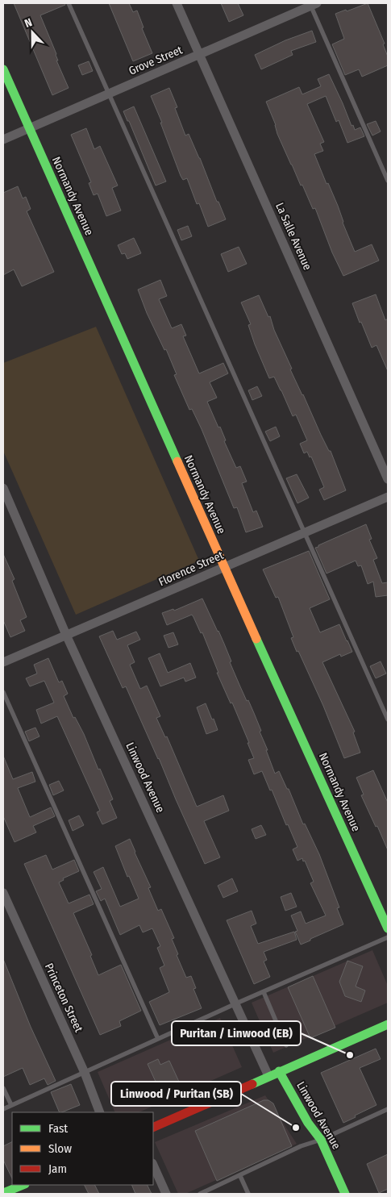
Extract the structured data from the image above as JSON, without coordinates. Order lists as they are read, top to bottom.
{
  "streets": {
    "street": [
      "Grove Street",
      "Normandy Avenue",
      "La Salle Avenue",
      "Florence Street",
      "Linwood Avenue",
      "Princeton Street"
    ]
  },
  "crossings": [
    ["Grove Street", "Normandy Avenue"],
    ["Grove Street", "La Salle Avenue"],
    ["Normandy Avenue", "Florence Street"],
    ["Florence Street", "Linwood Avenue"]
  ],
  "places": ["Puritan / Linwood (EB)", "Linwood / Puritan (SB)"],
  "legend": ["Fast", "Slow", "Jam"],
  "north": "top"
}
